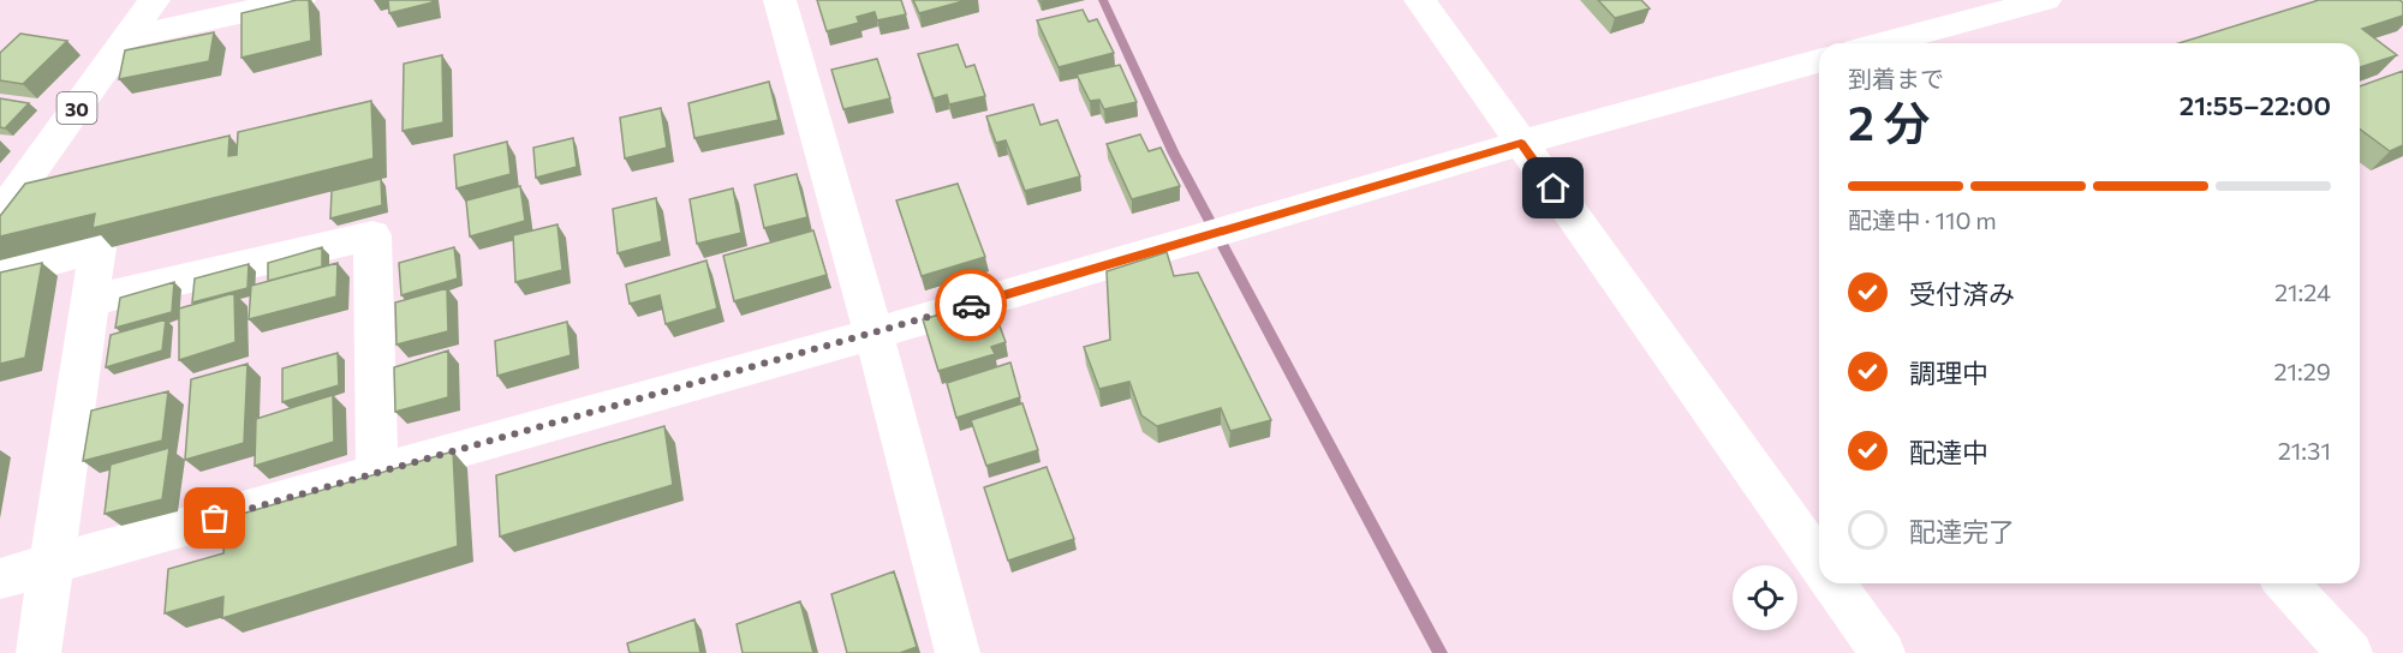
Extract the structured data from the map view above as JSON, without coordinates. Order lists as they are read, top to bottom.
{
  "streets": {
    "street": ["30"]
  },
  "page": {
    "heading": ["2 分", "到着まで", "21:55–22:00"],
    "bar": "配達中 · 110 m",
    "list": [
      ["受付済み", "21:24"],
      ["調理中", "21:29"],
      ["配達中", "21:31"],
      "配達完了"
    ]
  }
}
